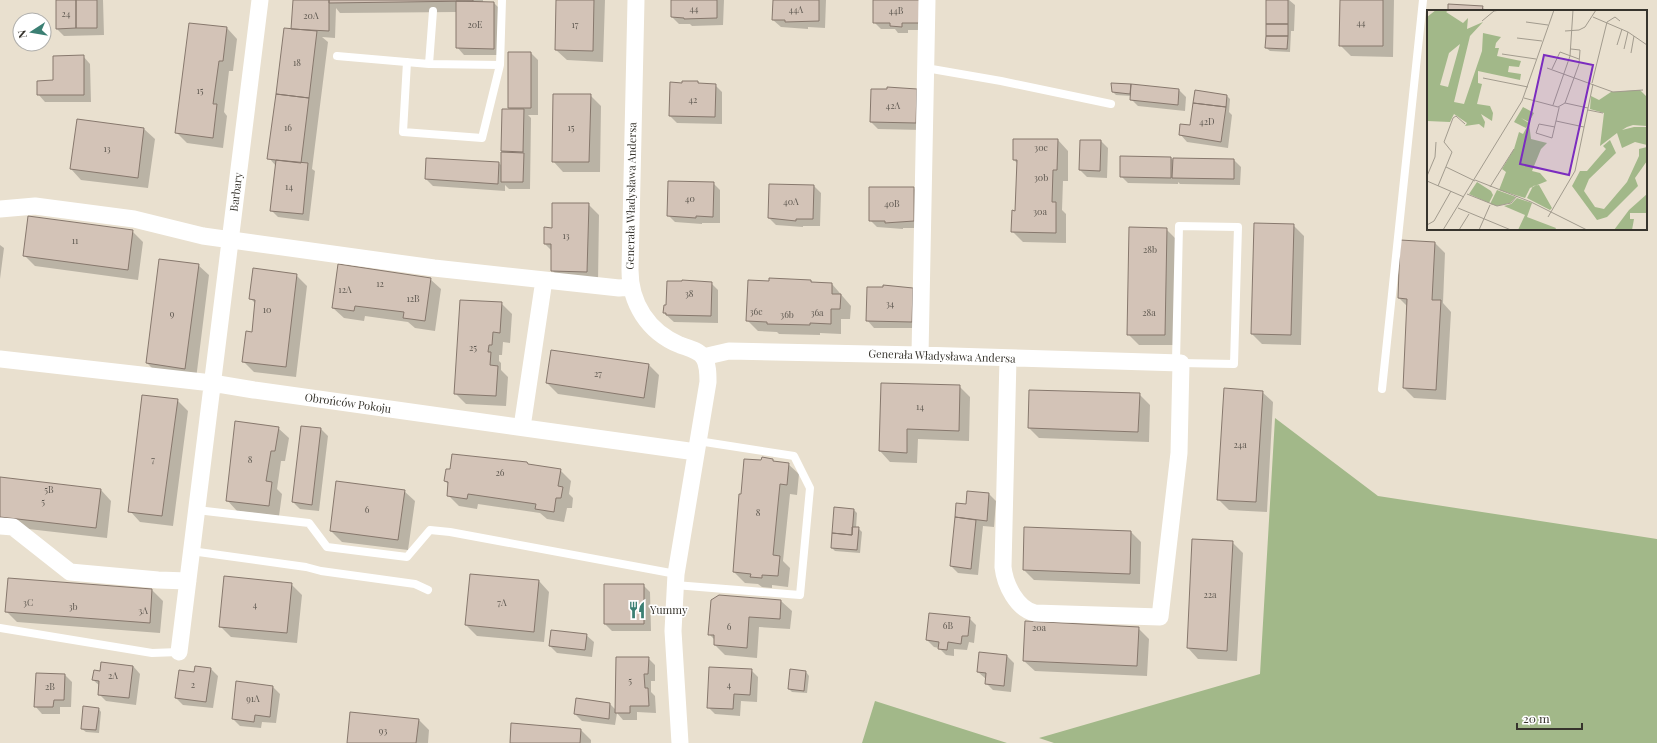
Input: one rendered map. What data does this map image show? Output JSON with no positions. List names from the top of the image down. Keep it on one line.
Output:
{"streets":{"street":["Barbary","Generała Władysława Andersa","Obrońców Pokoju"]},"crossings":[["Barbary","Obrońców Pokoju"]],"places":{"restaurant":["Yummy"]},"house_numbers":["44","44A","44B","24","20A","44","20E","17","18","15","42","42A","42D","16","15","30c","13","30b","14","40","40A","40B","30a","13","11","28b","12","12A","38","12B","34","10","36c","36a","28a","9","36b","25","27","14","24a","7","8","26","5B","5","6","8","22a","3C","7A","4","3b","3A","6B","6","20a","2A","5","2","4","2B","91A","93"],"scale_bar":"20 m","north":"left"}
